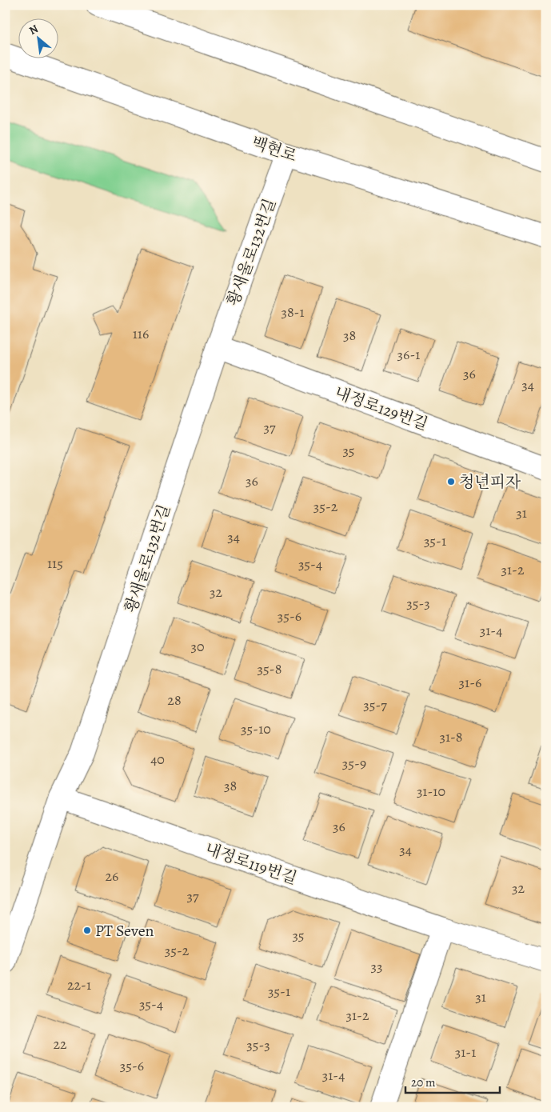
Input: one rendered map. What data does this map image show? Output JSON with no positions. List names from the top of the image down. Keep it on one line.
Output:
{"streets":{"street":["백현로","황새울로132번길","내정로129번길","내정로119번길"]},"crossings":[["백현로","황새울로132번길"],["황새울로132번길","내정로129번길"],["황새울로132번길","내정로119번길"]],"places":["청년피자","PT Seven"],"house_numbers":["38-1","116","38","36-1","36","34","37","35","36","35-2","31","34","35-1","115","35-4","31-2","32","35-3","35-6","31-4","30","35-8","31-6","28","35-7","35-10","31-8","40","35-9","38","31-10","36","34","26","32","37","35","35-2","33","22-1","35-1","31","35-4","31-2","22","35-3","31-1","35-6","31-4"],"scale_bar":"20 m","north":"top left"}
